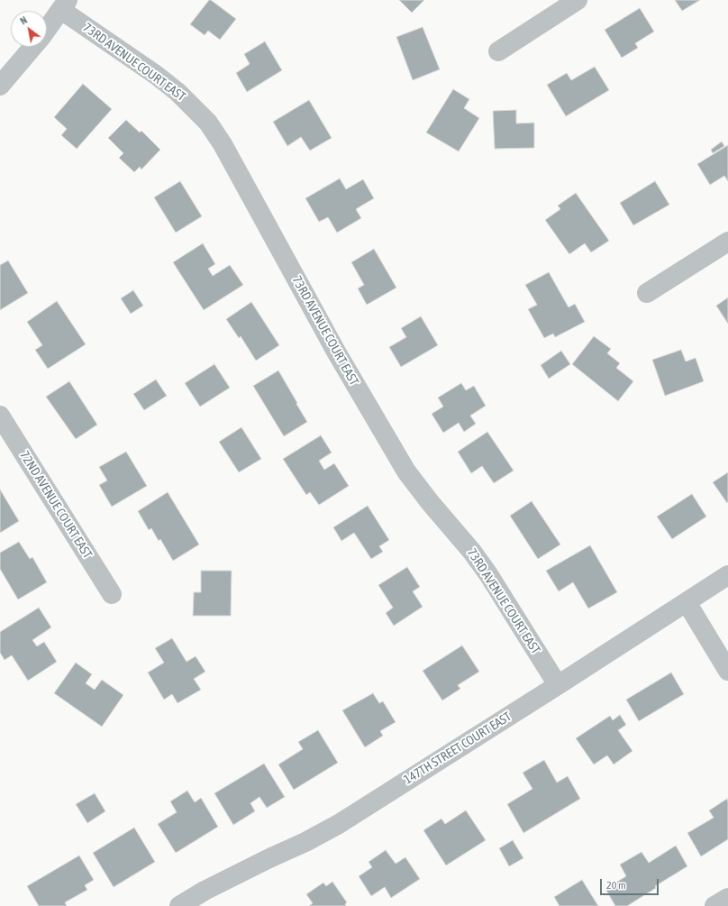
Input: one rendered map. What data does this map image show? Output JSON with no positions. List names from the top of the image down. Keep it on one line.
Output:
{"streets":{"street":["73RD AVENUE COURT EAST","72ND AVENUE COURT EAST","147TH STREET COURT EAST"]},"crossings":[["73RD AVENUE COURT EAST","147TH STREET COURT EAST"]],"scale_bar":"20 m","north":"top left"}
